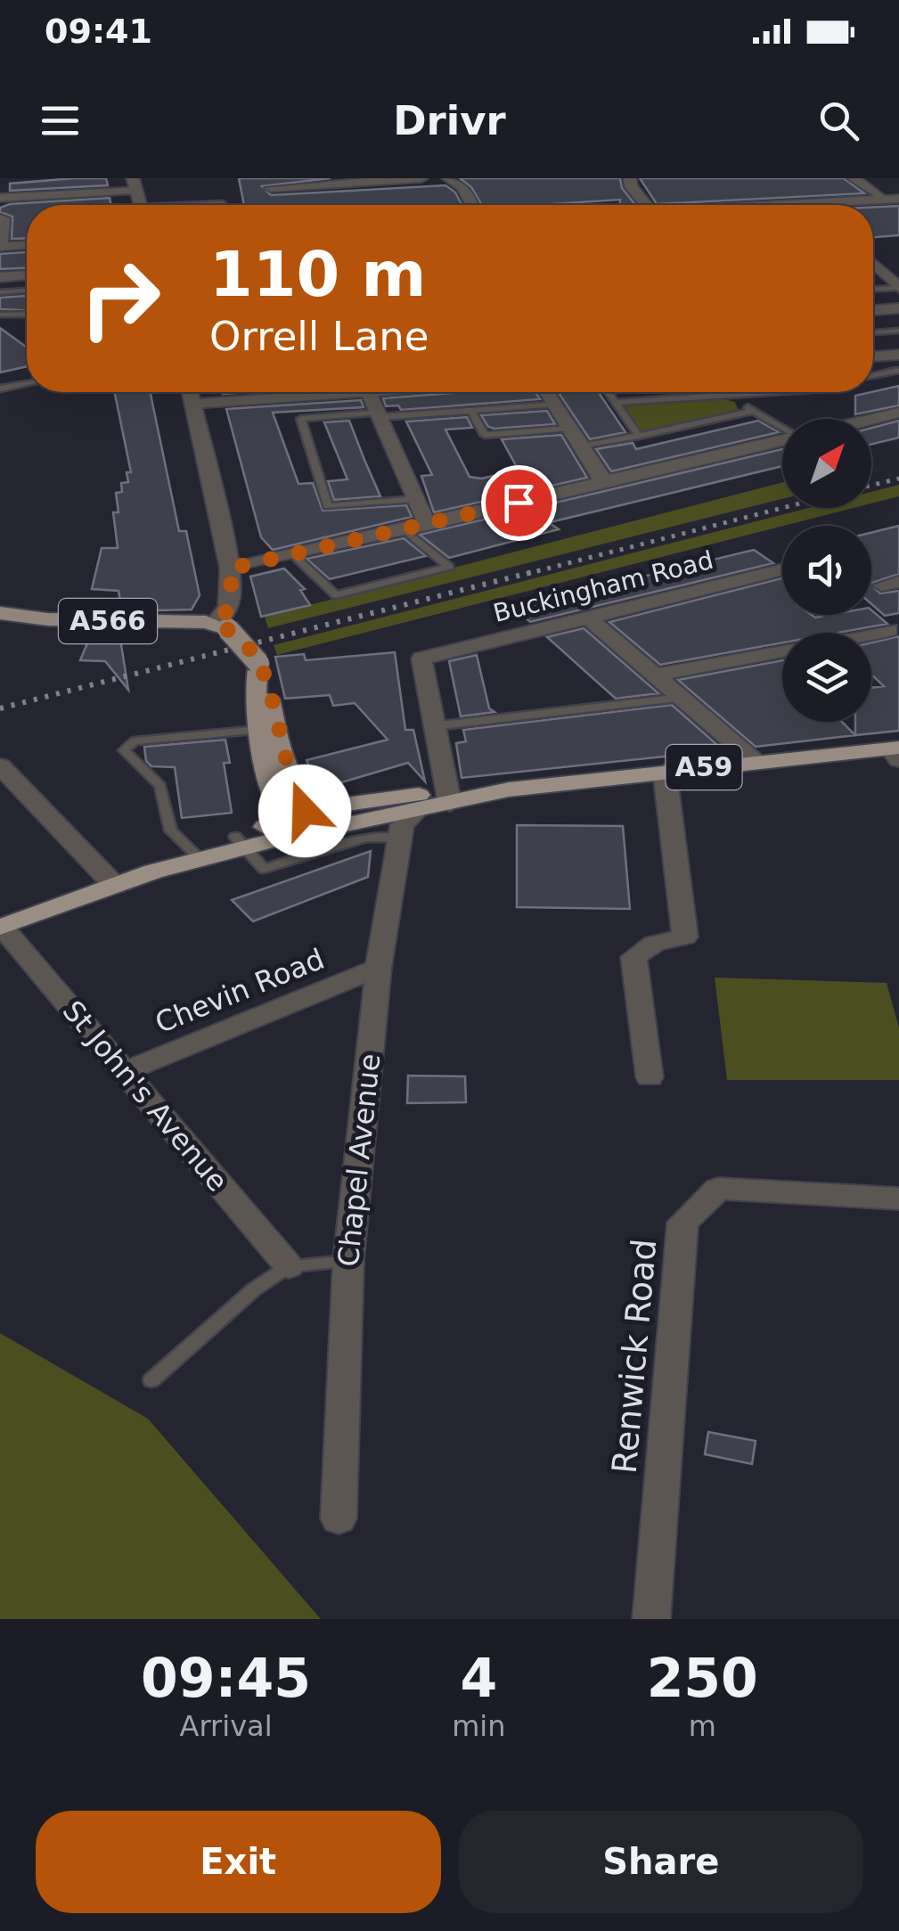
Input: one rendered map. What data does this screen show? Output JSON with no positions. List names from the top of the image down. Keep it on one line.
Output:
{"streets":{"highway":["A59"],"main road":["A566"],"street":["Buckingham Road","Chevin Road","St John's Avenue","Chapel Avenue","Renwick Road"]},"crossings":[["A59","St John's Avenue"],["A59","Chapel Avenue"],["Chevin Road","St John's Avenue"],["Chevin Road","Chapel Avenue"]],"north":"top right","page":{"status":"09:41","header":"Drivr","turn":["110 m","Orrell Lane"],"eta":["09:45","Arrival","4","min","250","m"],"buttons":["Exit","Share"]}}
